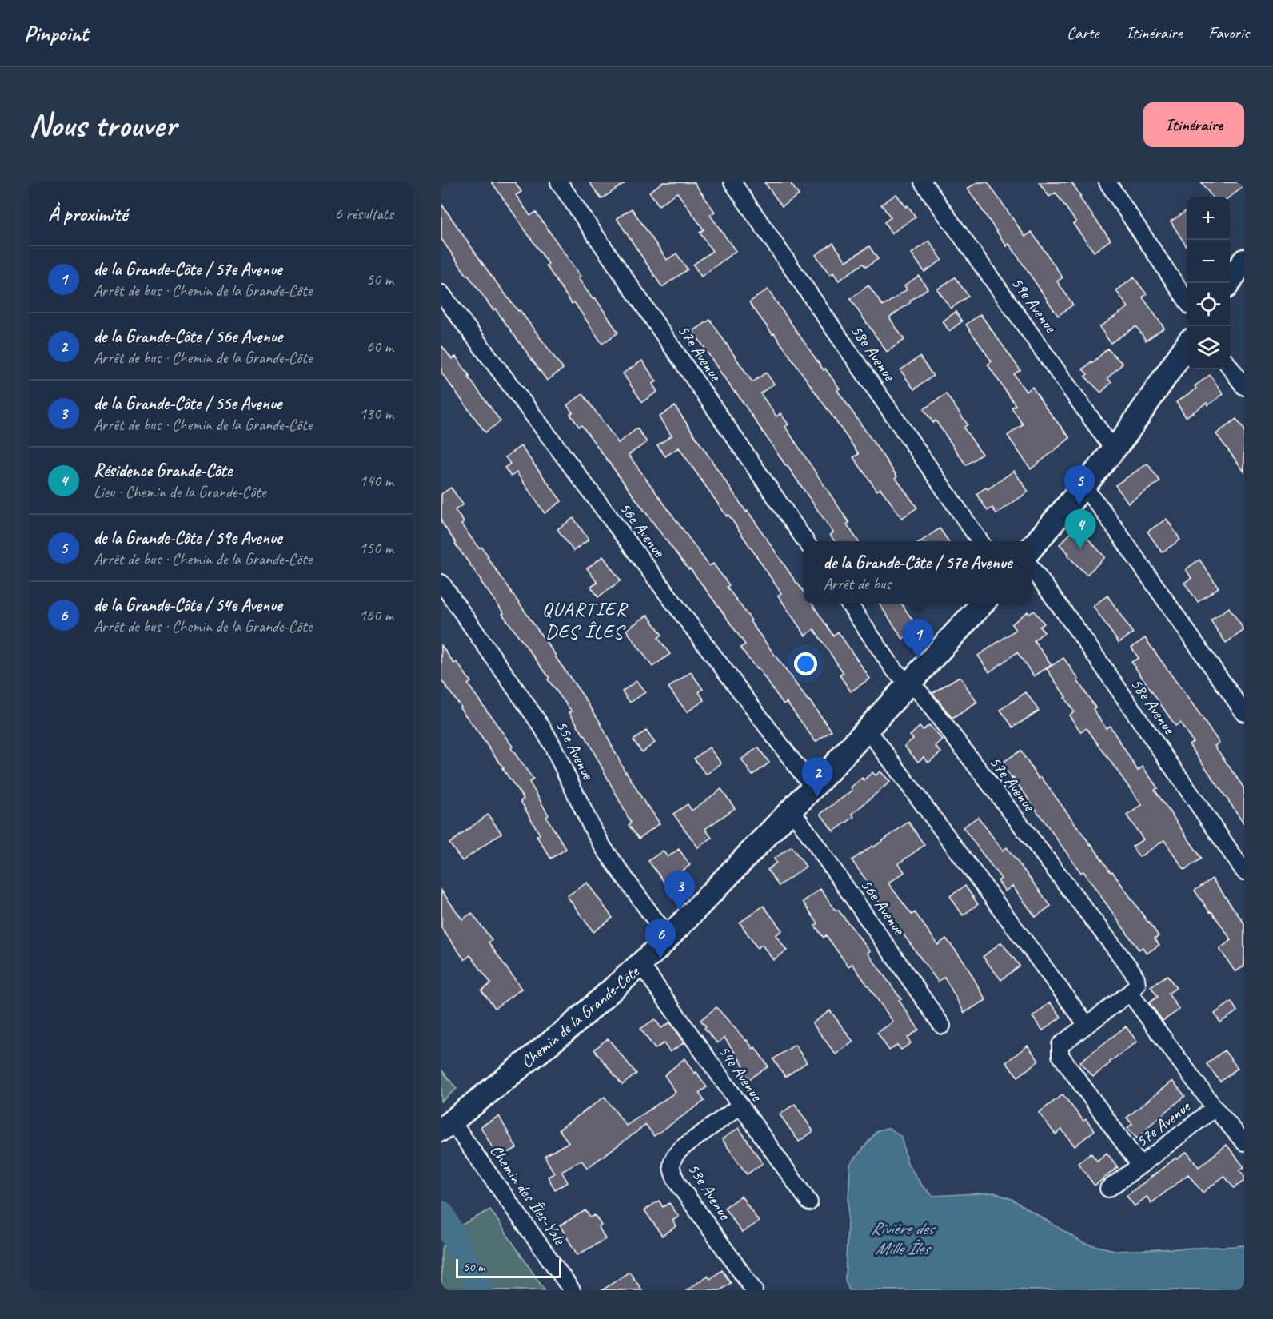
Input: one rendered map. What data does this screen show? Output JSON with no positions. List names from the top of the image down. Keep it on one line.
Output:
{"streets":{"main road":["Chemin de la Grande-Côte"],"street":["59e Avenue","57e Avenue","58e Avenue","56e Avenue","55e Avenue","54e Avenue","53e Avenue","Chemin des Îles-Yale"]},"crossings":[["57e Avenue","Chemin de la Grande-Côte"],["56e Avenue","Chemin de la Grande-Côte"],["55e Avenue","Chemin de la Grande-Côte"],["Chemin de la Grande-Côte","54e Avenue"],["Chemin de la Grande-Côte","Chemin des Îles-Yale"],["54e Avenue","53e Avenue"]],"districts":["QUARTIER DES ÎLES"],"water":["Rivière des Mille Îles"],"scale_bar":"50 m","page":{"header":"Pinpoint","nav":["Carte","Itinéraire","Favoris"],"buttons":"Itinéraire","title":"Nous trouver","heading":["À proximité","6 résultats"],"map_buttons":["+","−"],"list":[{"mark":"1","name":"de la Grande-Côte / 57e Avenue","note":"Arrêt de bus · Chemin de la Grande-Côte","value":"50 m"},{"mark":"2","name":"de la Grande-Côte / 56e Avenue","note":"Arrêt de bus · Chemin de la Grande-Côte","value":"60 m"},{"mark":"3","name":"de la Grande-Côte / 55e Avenue","note":"Arrêt de bus · Chemin de la Grande-Côte","value":"130 m"},{"mark":"4","name":"Résidence Grande-Côte","note":"Lieu · Chemin de la Grande-Côte","value":"140 m"},{"mark":"5","name":"de la Grande-Côte / 59e Avenue","note":"Arrêt de bus · Chemin de la Grande-Côte","value":"150 m"},{"mark":"6","name":"de la Grande-Côte / 54e Avenue","note":"Arrêt de bus · Chemin de la Grande-Côte","value":"160 m"}],"pins":["5","4","1","2","3","6"],"popup":["de la Grande-Côte / 57e Avenue","Arrêt de bus"],"scale":"50 m"}}
